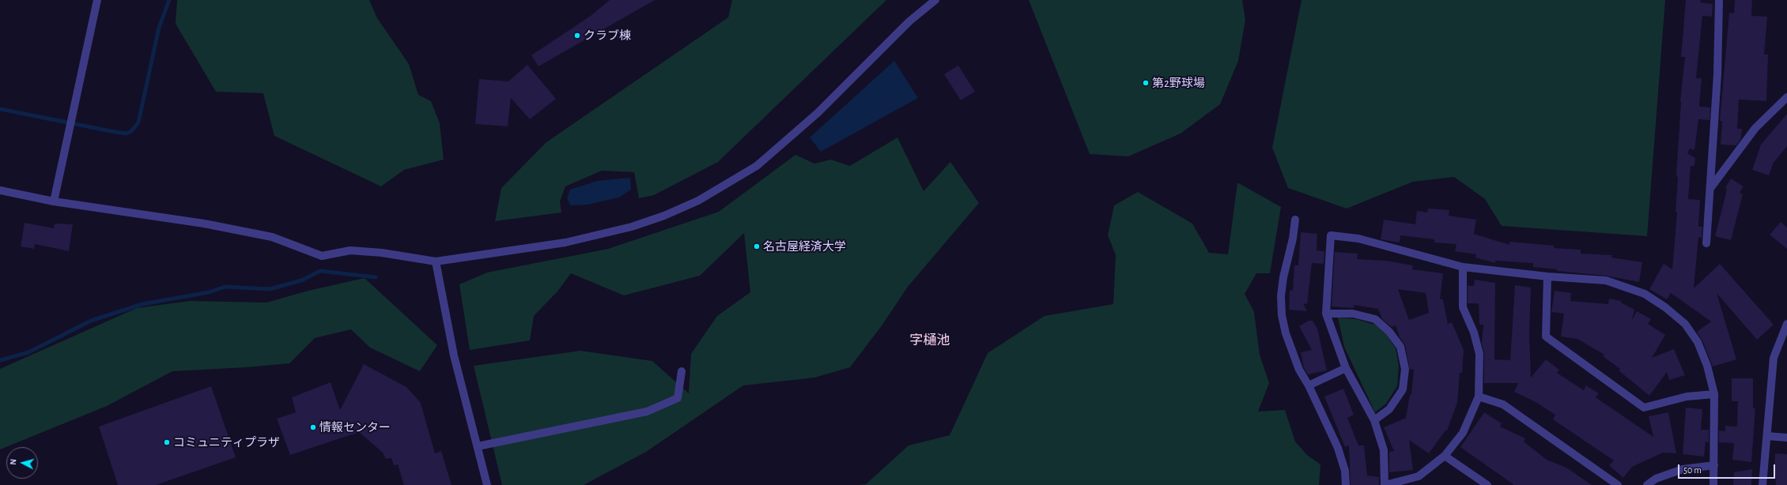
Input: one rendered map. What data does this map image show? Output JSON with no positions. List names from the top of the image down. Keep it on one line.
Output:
{"districts":["字樋池"],"places":["クラブ棟","第2野球場","名古屋経済大学","情報センター","コミュニティプラザ"],"scale_bar":"50 m","north":"left"}
